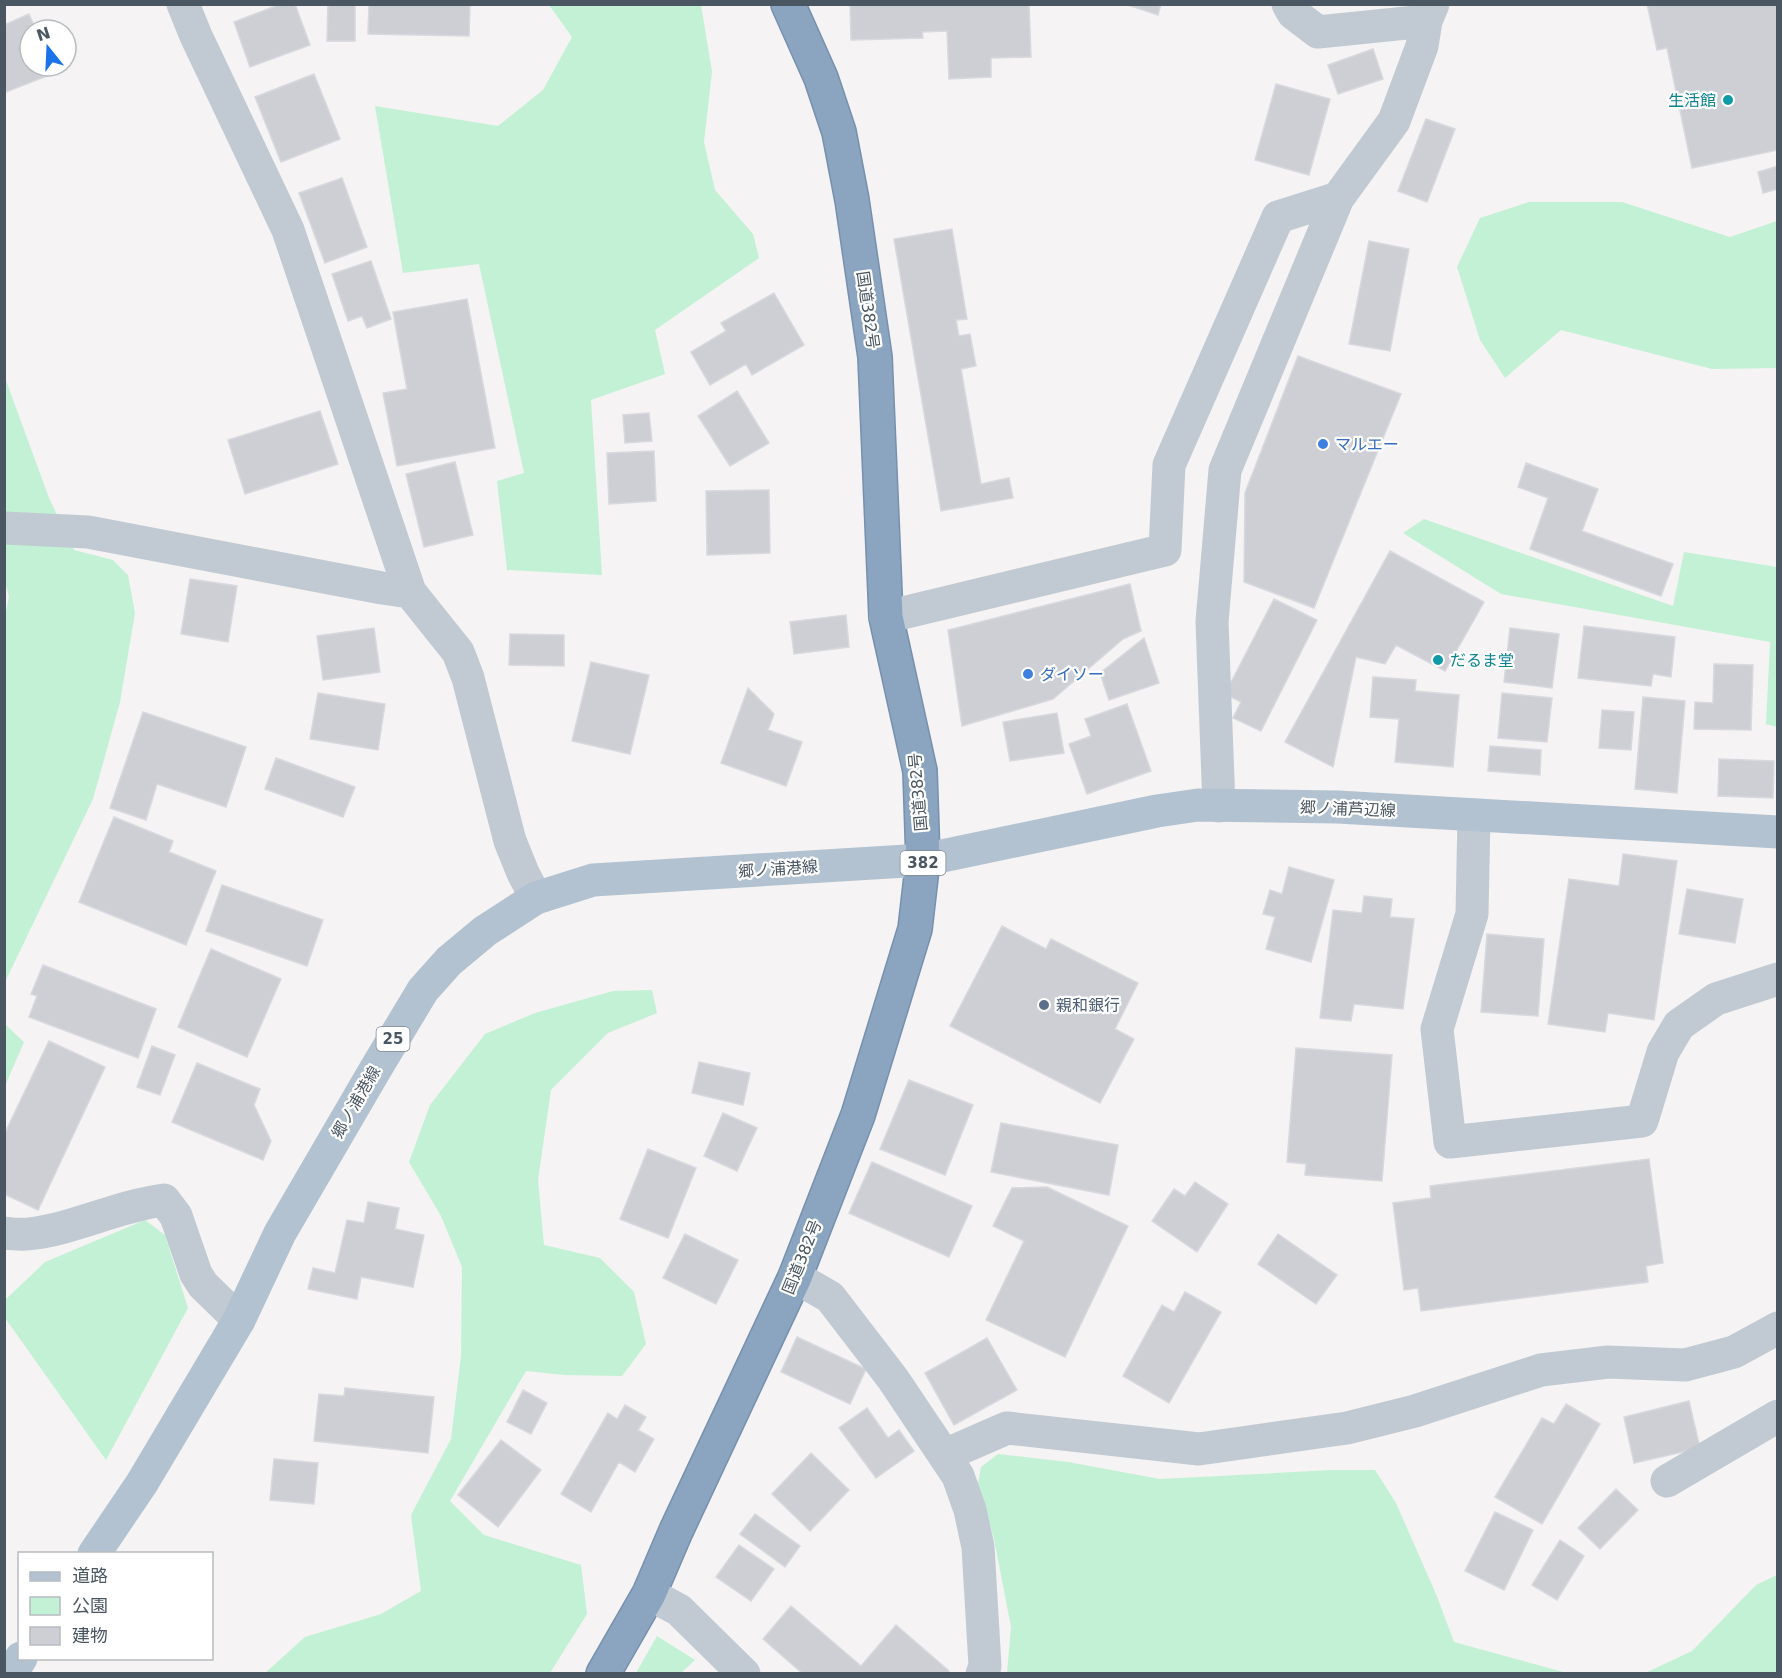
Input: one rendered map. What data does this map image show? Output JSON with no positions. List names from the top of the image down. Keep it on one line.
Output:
{"streets":{"highway":["国道382号","382"],"main road":["郷ノ浦芦辺線","郷ノ浦港線","25"]},"crossings":[["国道382号","郷ノ浦芦辺線"],["国道382号","郷ノ浦港線"],["郷ノ浦芦辺線","郷ノ浦港線"]],"places":["生活館","マルエー","だるま堂","ダイソー","親和銀行"],"legend":["道路","公園","建物"],"north":"top"}
